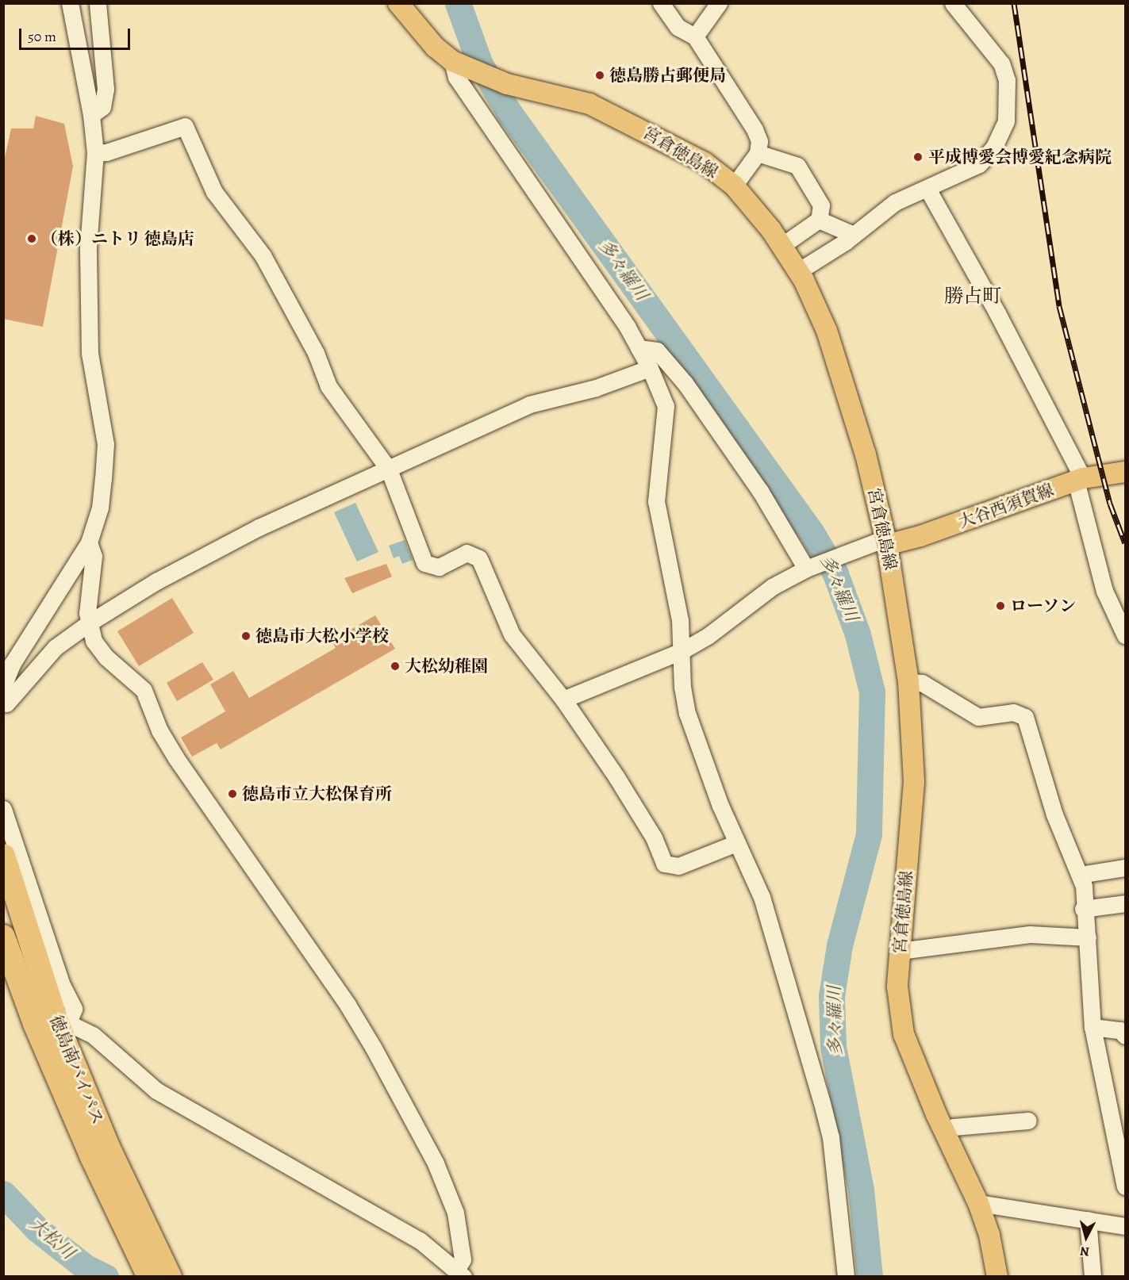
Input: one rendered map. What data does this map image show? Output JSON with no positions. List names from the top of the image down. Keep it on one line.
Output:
{"streets":{"highway":["徳島南バイパス"],"main road":["宮倉徳島線","大谷西須賀線"]},"crossings":[["宮倉徳島線","大谷西須賀線"]],"districts":["勝占町"],"water":["多々羅川","大松川"],"places":["徳島勝占郵便局","平成博愛会博愛紀念病院","（株）ニトリ 徳島店","ローソン","徳島市大松小学校","大松幼稚園","徳島市立大松保育所"],"scale_bar":"50 m","north":"bottom"}
